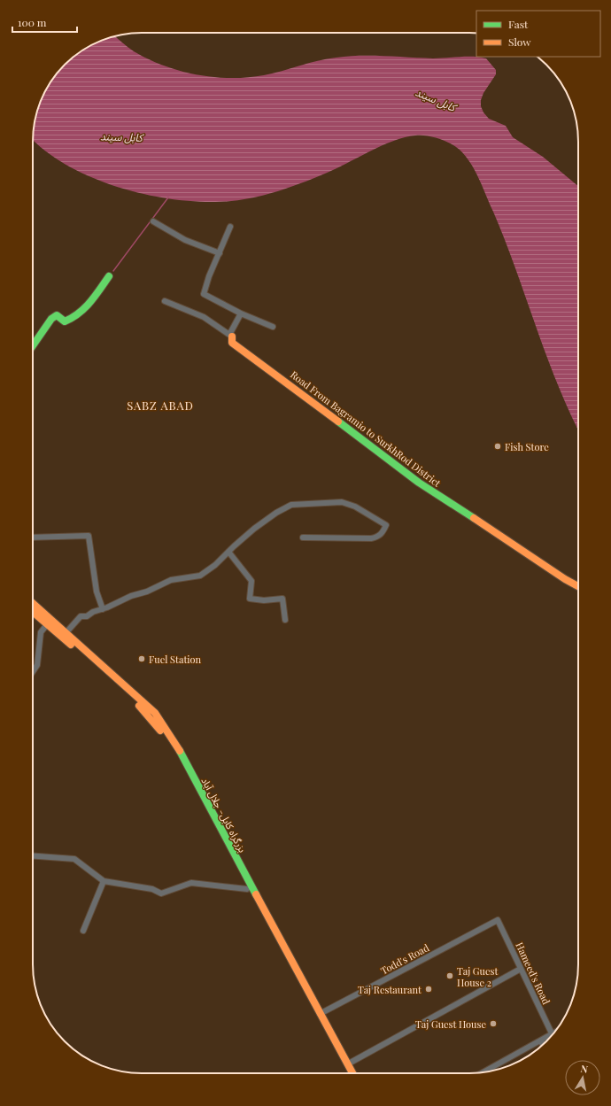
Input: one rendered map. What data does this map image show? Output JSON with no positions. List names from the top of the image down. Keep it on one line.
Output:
{"streets":{"main road":["Road From Bagramio to SurkhRod District","بزرگراه کابل- جلال آباد"],"street":["Todd's Road","Hameed's Road"]},"crossings":[["بزرگراه کابل- جلال آباد","Todd's Road"],["Todd's Road","Hameed's Road"]],"districts":["SABZ ABAD"],"water":["کابل سيند"],"places":["Fish Store","Fuel Station","Taj Guest House 2","Taj Restaurant","Taj Guest House"],"legend":["Fast","Slow"],"scale_bar":"100 m","north":"top"}
